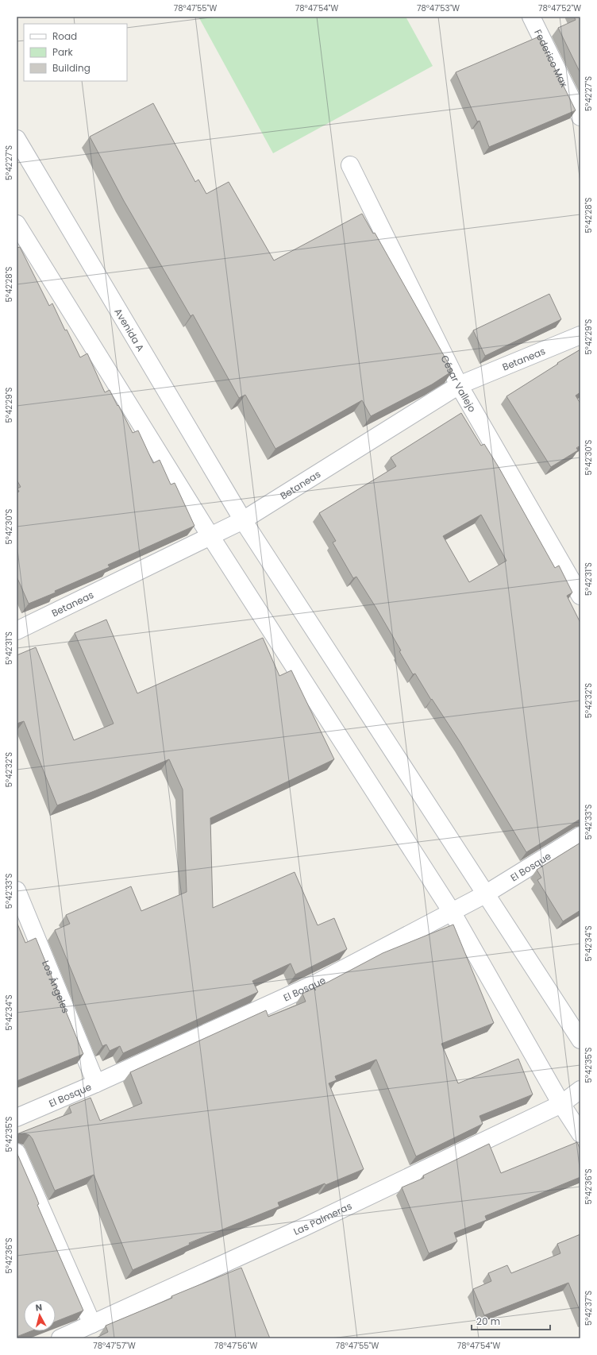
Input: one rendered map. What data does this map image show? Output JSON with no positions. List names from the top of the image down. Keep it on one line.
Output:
{"streets":{"street":["Federico Max","Avenida A","Betaneas","César Vallejo","El Bosque","Los Ángeles","Las Palmeras"]},"crossings":[["Avenida A","Betaneas"],["Avenida A","El Bosque"],["Betaneas","César Vallejo"],["El Bosque","Los Ángeles"]],"legend":["Road","Park","Building"],"scale_bar":"20 m","north":"top","coordinates":["78°47'55\"W","78°47'54\"W","78°47'53\"W","78°47'52\"W","5°42'27\"S","5°42'28\"S","5°42'29\"S","5°42'30\"S","5°42'31\"S","5°42'32\"S","5°42'33\"S","5°42'34\"S","5°42'35\"S","5°42'36\"S","5°42'37\"S","78°47'57\"W","78°47'56\"W"]}
